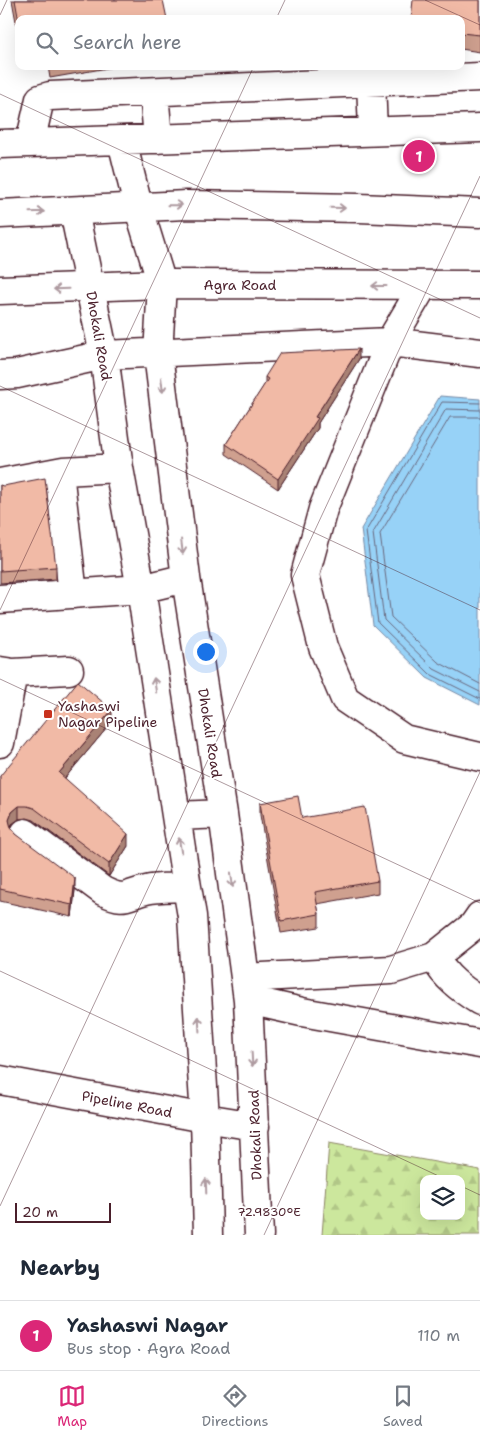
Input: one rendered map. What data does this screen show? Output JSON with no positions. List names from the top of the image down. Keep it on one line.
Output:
{"streets":{"main road":["Agra Road","Dhokali Road","Pipeline Road"]},"crossings":[["Agra Road","Dhokali Road"],["Dhokali Road","Pipeline Road"]],"places":{"transit":["Yashaswi Nagar Pipeline"]},"scale_bar":"20 m","page":{"search":"Search here","pins":"1","scale":"20 m","heading":"Nearby","list":[{"mark":"1","name":"Yashaswi Nagar","note":"Bus stop · Agra Road","value":"110 m"}],"nav":["Map","Directions","Saved"]},"coordinates":["72.9830°E"]}
